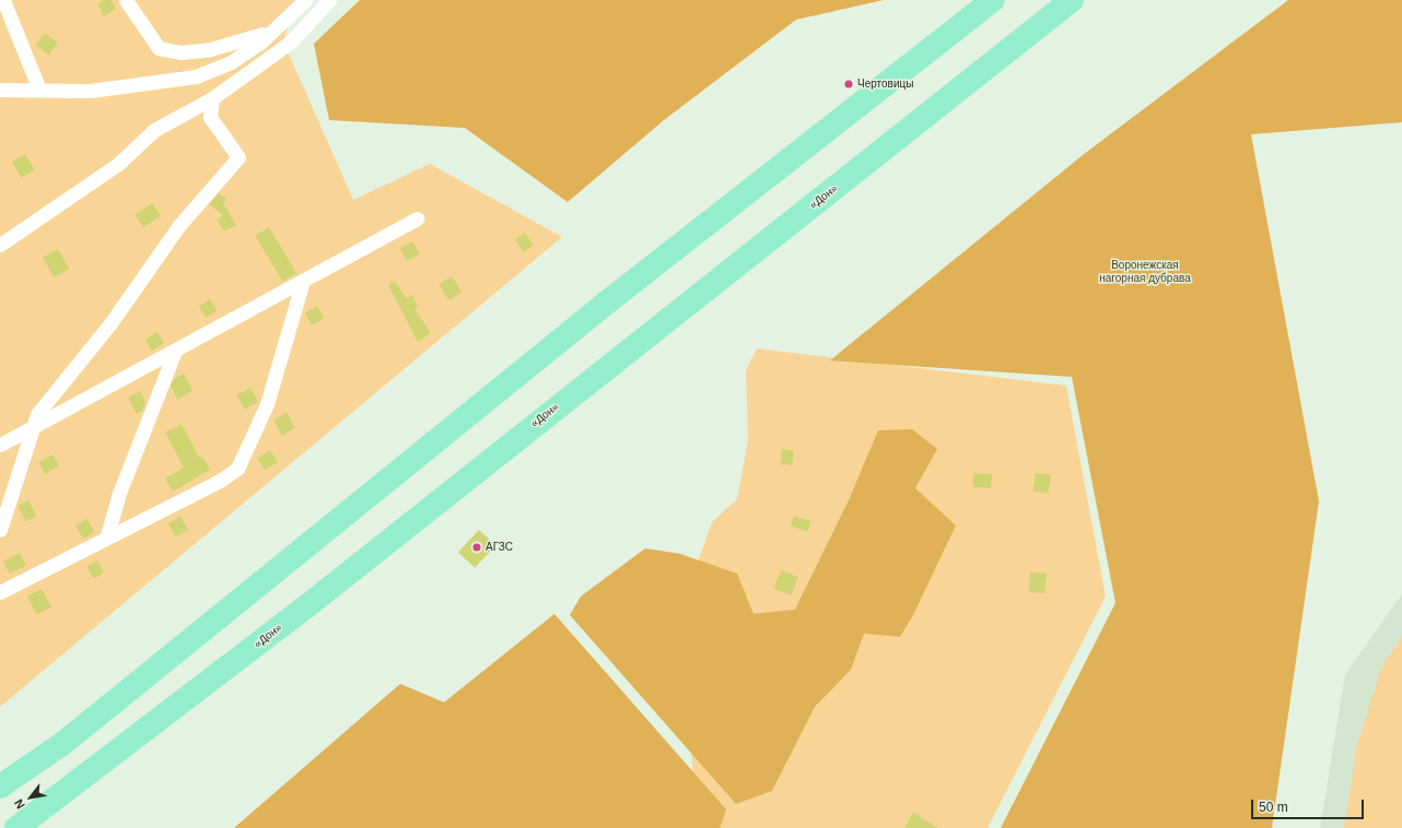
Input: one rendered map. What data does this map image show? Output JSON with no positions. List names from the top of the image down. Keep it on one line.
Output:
{"streets":{"highway":["«Дон»"]},"parks":["Воронежская нагорная дубрава"],"places":["Чертовицы","АГЗС"],"scale_bar":"50 m","north":"bottom left"}
